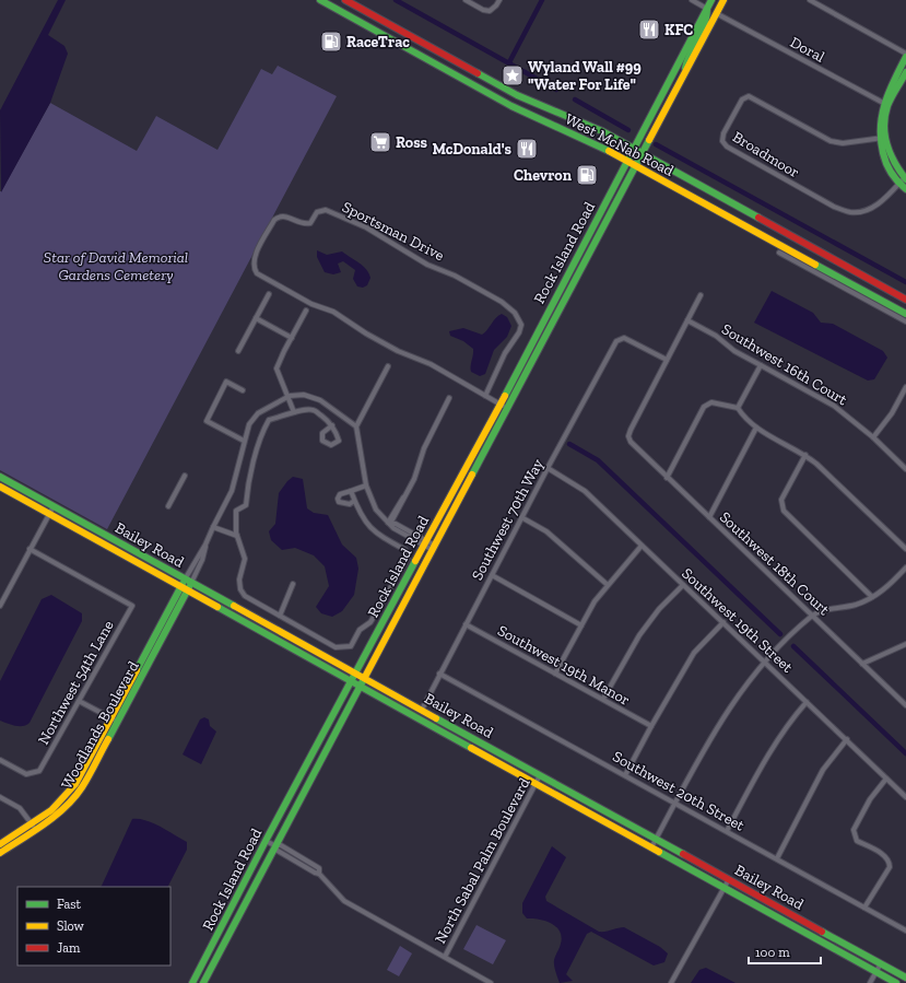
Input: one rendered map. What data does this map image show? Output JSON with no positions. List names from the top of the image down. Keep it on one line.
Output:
{"streets":{"main road":["West McNab Road","Rock Island Road","Bailey Road","Woodlands Boulevard"],"street":["Doral","Broadmoor","Sportsman Drive","Southwest 16th Court","Southwest 70th Way","Southwest 18th Court","Southwest 19th Street","Southwest 19th Manor","Northwest 54th Lane","Southwest 20th Street","North Sabal Palm Boulevard"]},"crossings":[["West McNab Road","Rock Island Road"],["Sportsman Drive","Rock Island Road"],["Rock Island Road","Bailey Road"],["Southwest 70th Way","Bailey Road"],["Southwest 70th Way","Southwest 18th Court"],["Southwest 70th Way","Southwest 19th Street"],["Southwest 70th Way","Southwest 19th Manor"],["Southwest 70th Way","Southwest 20th Street"],["Bailey Road","Woodlands Boulevard"],["Bailey Road","North Sabal Palm Boulevard"]],"parks":["Star of David Memorial Gardens Cemetery"],"places":{"restaurant":["KFC","McDonald's"],"fuel station":["RaceTrac","Chevron"],"place":["Wyland Wall #99 \"Water For Life\""],"supermarket":["Ross"]},"legend":["Fast","Slow","Jam"],"scale_bar":"100 m"}
